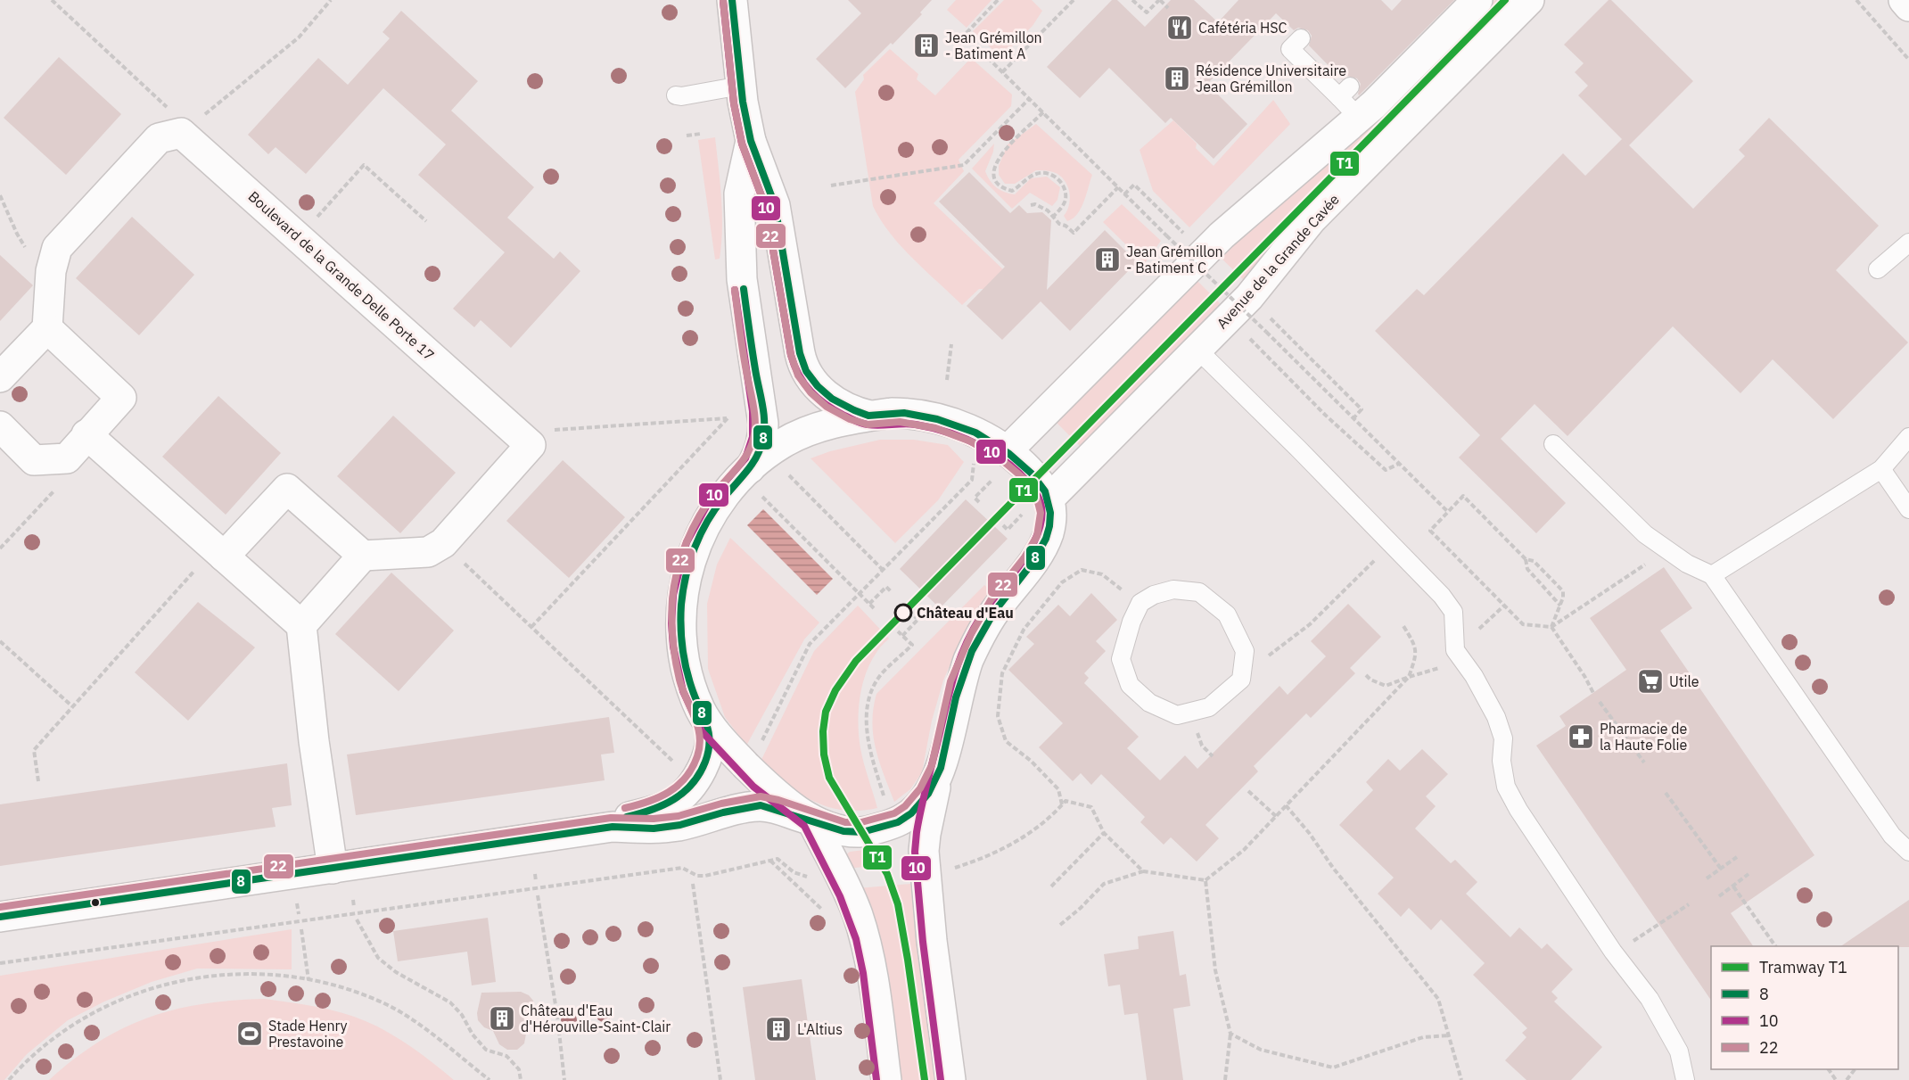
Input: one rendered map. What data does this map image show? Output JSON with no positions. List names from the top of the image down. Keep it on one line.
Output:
{"streets":{"street":["Avenue de la Grande Cavée","Boulevard de la Grande Delle Porte 17"]},"places":{"restaurant":["Cafétéria HSC"],"building":["Jean Grémillon - Batiment A","Résidence Universitaire Jean Grémillon","Jean Grémillon - Batiment C","Château d'Eau d'Hérouville-Saint-Clair","L'Altius"],"other":["Château d'Eau"],"supermarket":["Utile"],"pharmacy":["Pharmacie de la Haute Folie"],"sports":["Stade Henry Prestavoine"]},"lines":["tram line T1","transit line 8","transit line 10","transit line 22"],"legend":["Tramway T1","8","10","22"]}
